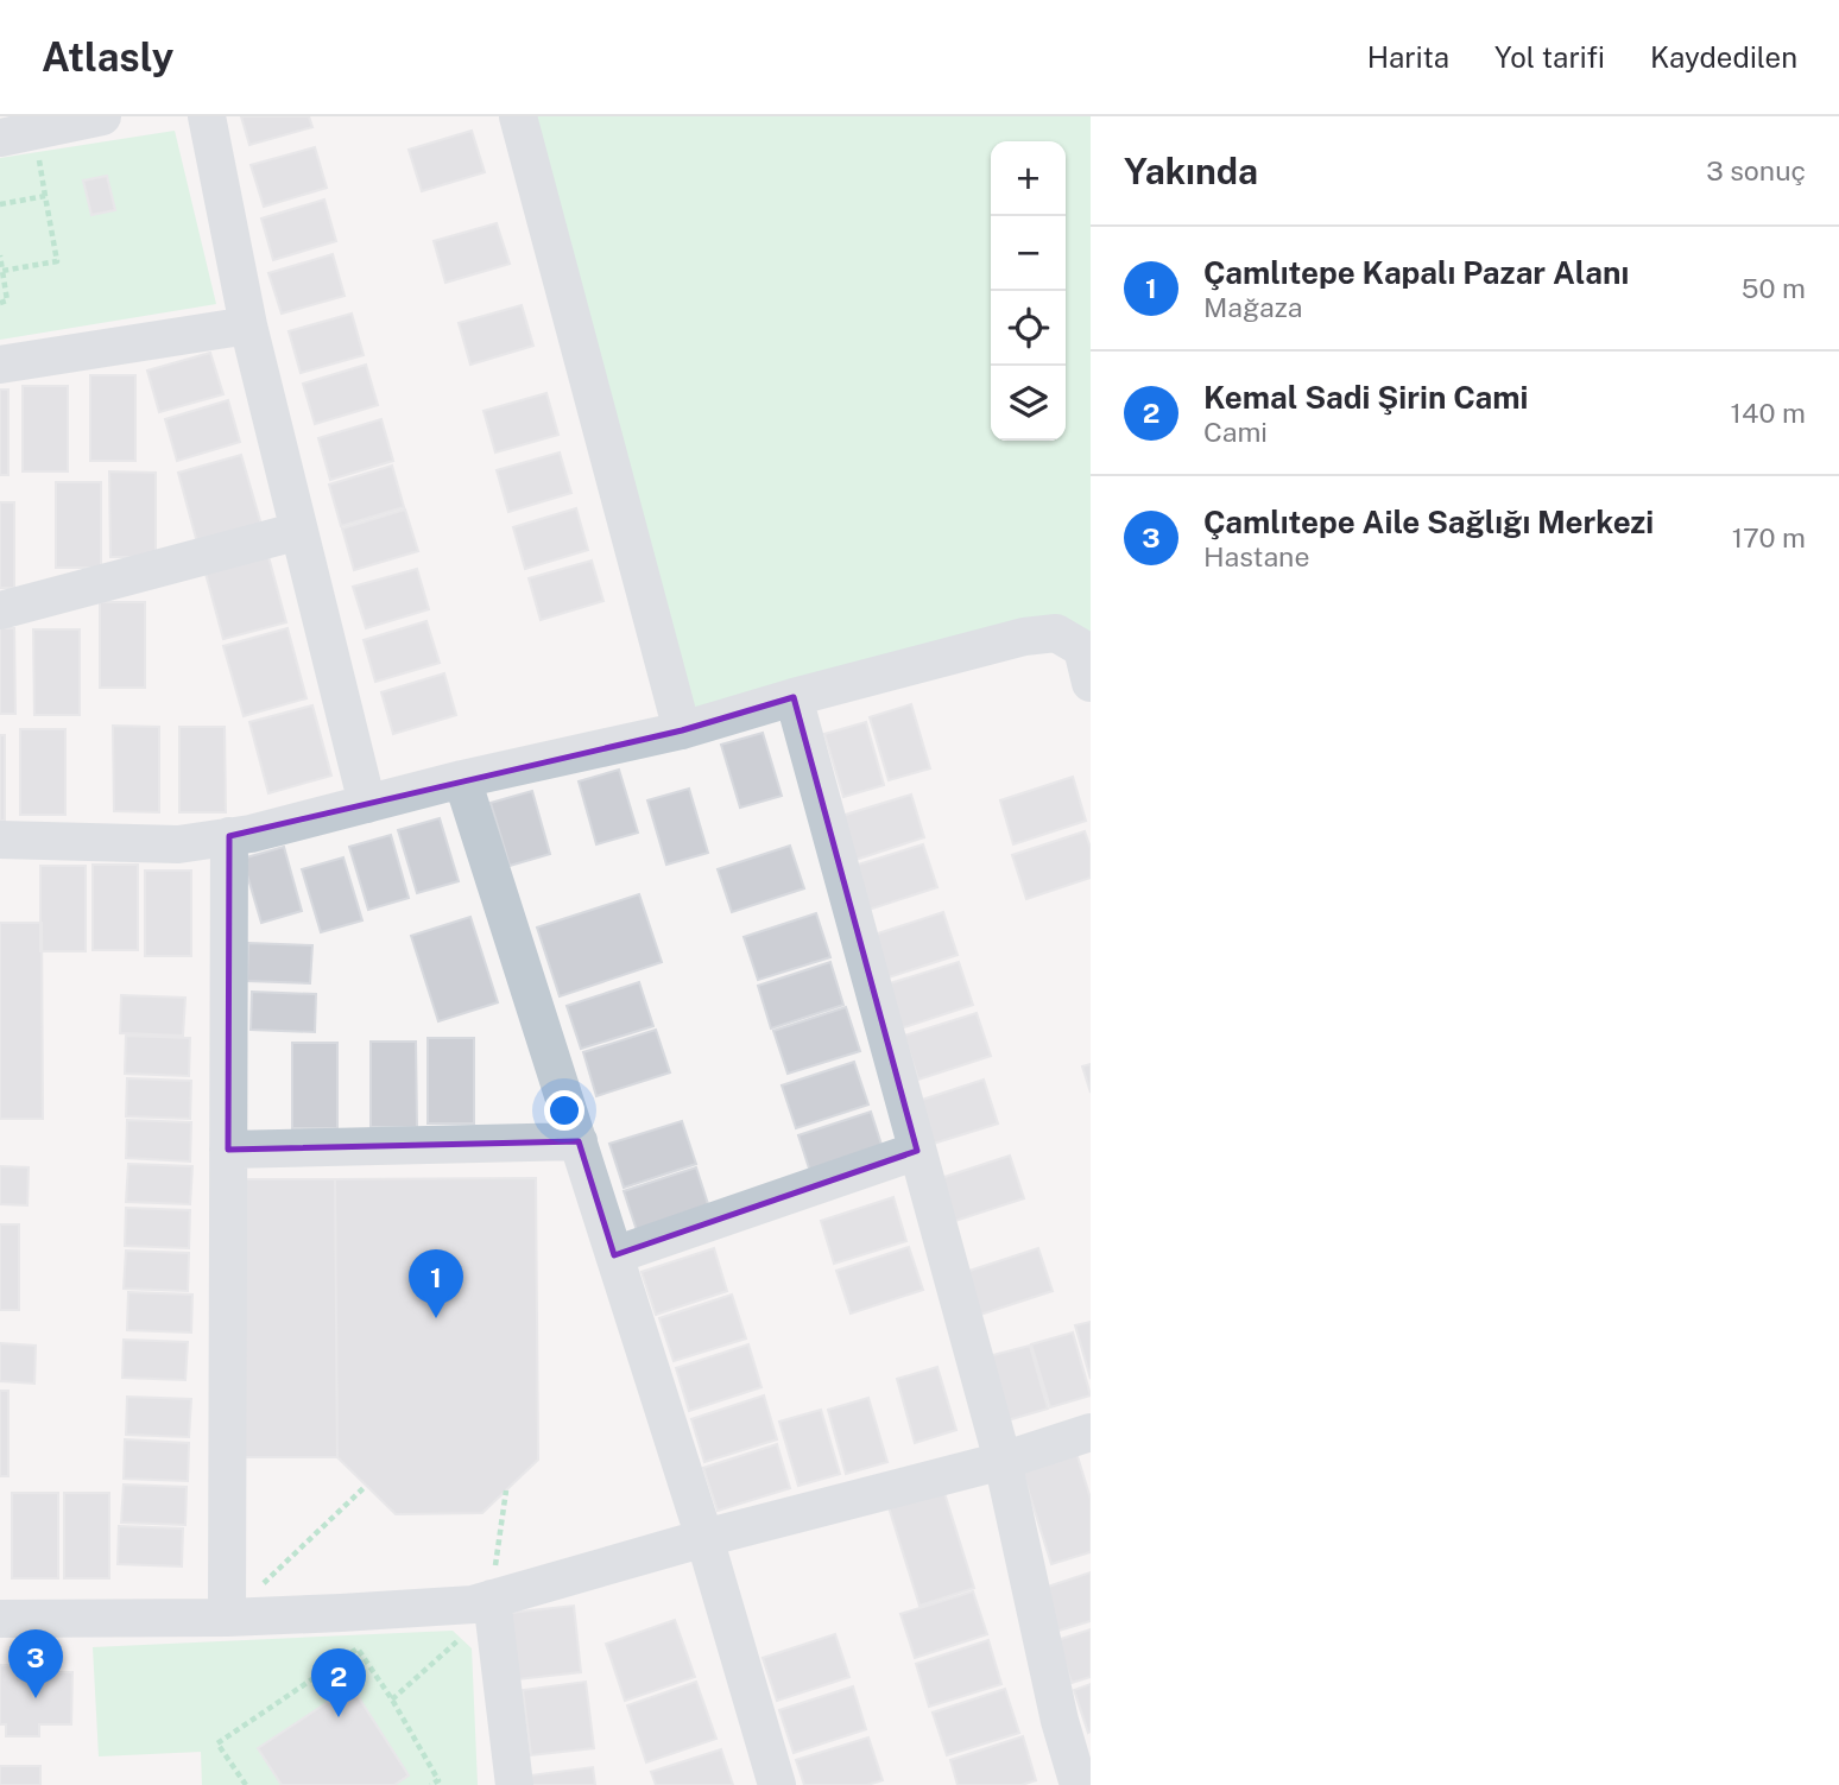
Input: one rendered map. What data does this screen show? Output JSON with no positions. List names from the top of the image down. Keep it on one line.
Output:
{"page":{"header":"Atlasly","nav":["Harita","Yol tarifi","Kaydedilen"],"heading":["Yakında","3 sonuç"],"map_buttons":["+","−"],"list":[{"mark":"1","name":"Çamlıtepe Kapalı Pazar Alanı","note":"Mağaza","value":"50 m"},{"mark":"2","name":"Kemal Sadi Şirin Cami","note":"Cami","value":"140 m"},{"mark":"3","name":"Çamlıtepe Aile Sağlığı Merkezi","note":"Hastane","value":"170 m"}],"pins":["1","3","2"]}}
